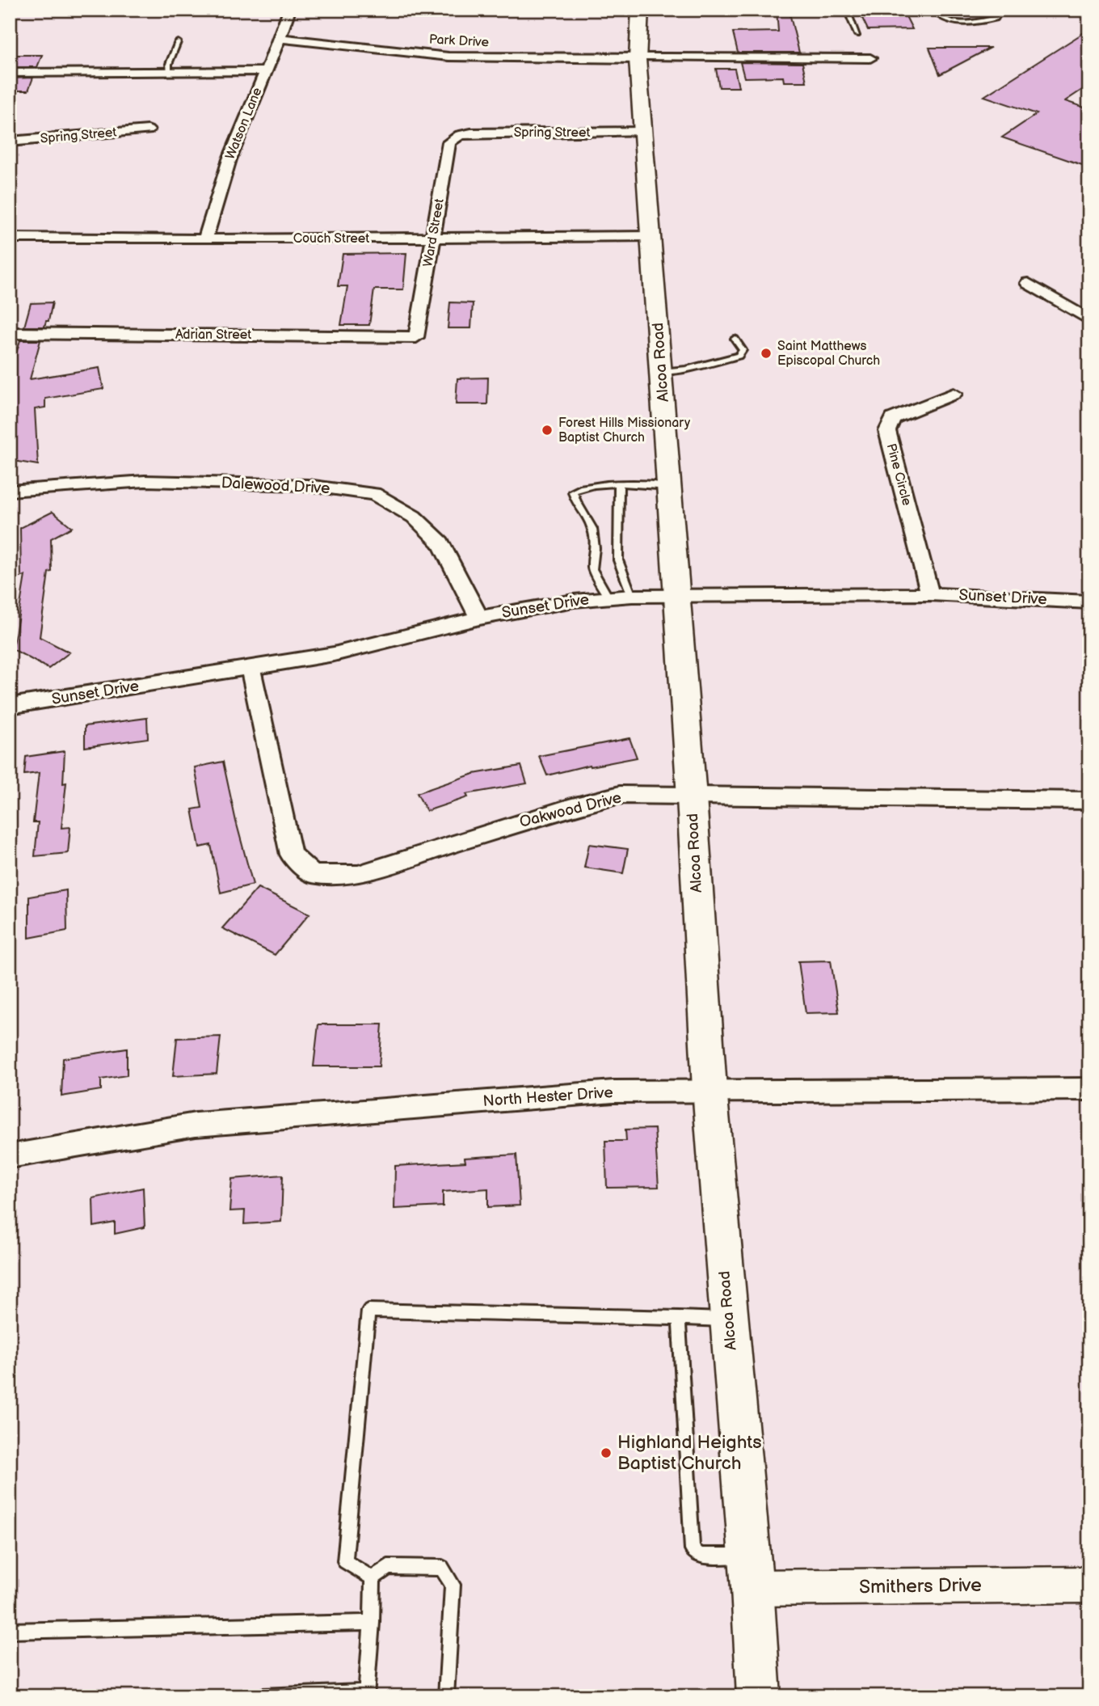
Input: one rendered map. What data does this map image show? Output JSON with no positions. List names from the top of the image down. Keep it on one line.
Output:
{"streets":{"main road":["Alcoa Road"],"street":["Park Drive","Watson Lane","Spring Street","Ward Street","Couch Street","Adrian Street","Pine Circle","Dalewood Drive","Sunset Drive","Oakwood Drive","North Hester Drive","Smithers Drive"]},"crossings":[["Park Drive","Watson Lane"],["Park Drive","Alcoa Road"],["Watson Lane","Couch Street"],["Spring Street","Ward Street"],["Spring Street","Alcoa Road"],["Ward Street","Couch Street"],["Ward Street","Adrian Street"],["Couch Street","Alcoa Road"],["Alcoa Road","Sunset Drive"],["Alcoa Road","Oakwood Drive"],["Alcoa Road","North Hester Drive"],["Alcoa Road","Smithers Drive"],["Pine Circle","Sunset Drive"],["Dalewood Drive","Sunset Drive"],["Sunset Drive","Oakwood Drive"]],"places":["Saint Matthews Episcopal Church","Forest Hills Missionary Baptist Church","Highland Heights Baptist Church"]}
